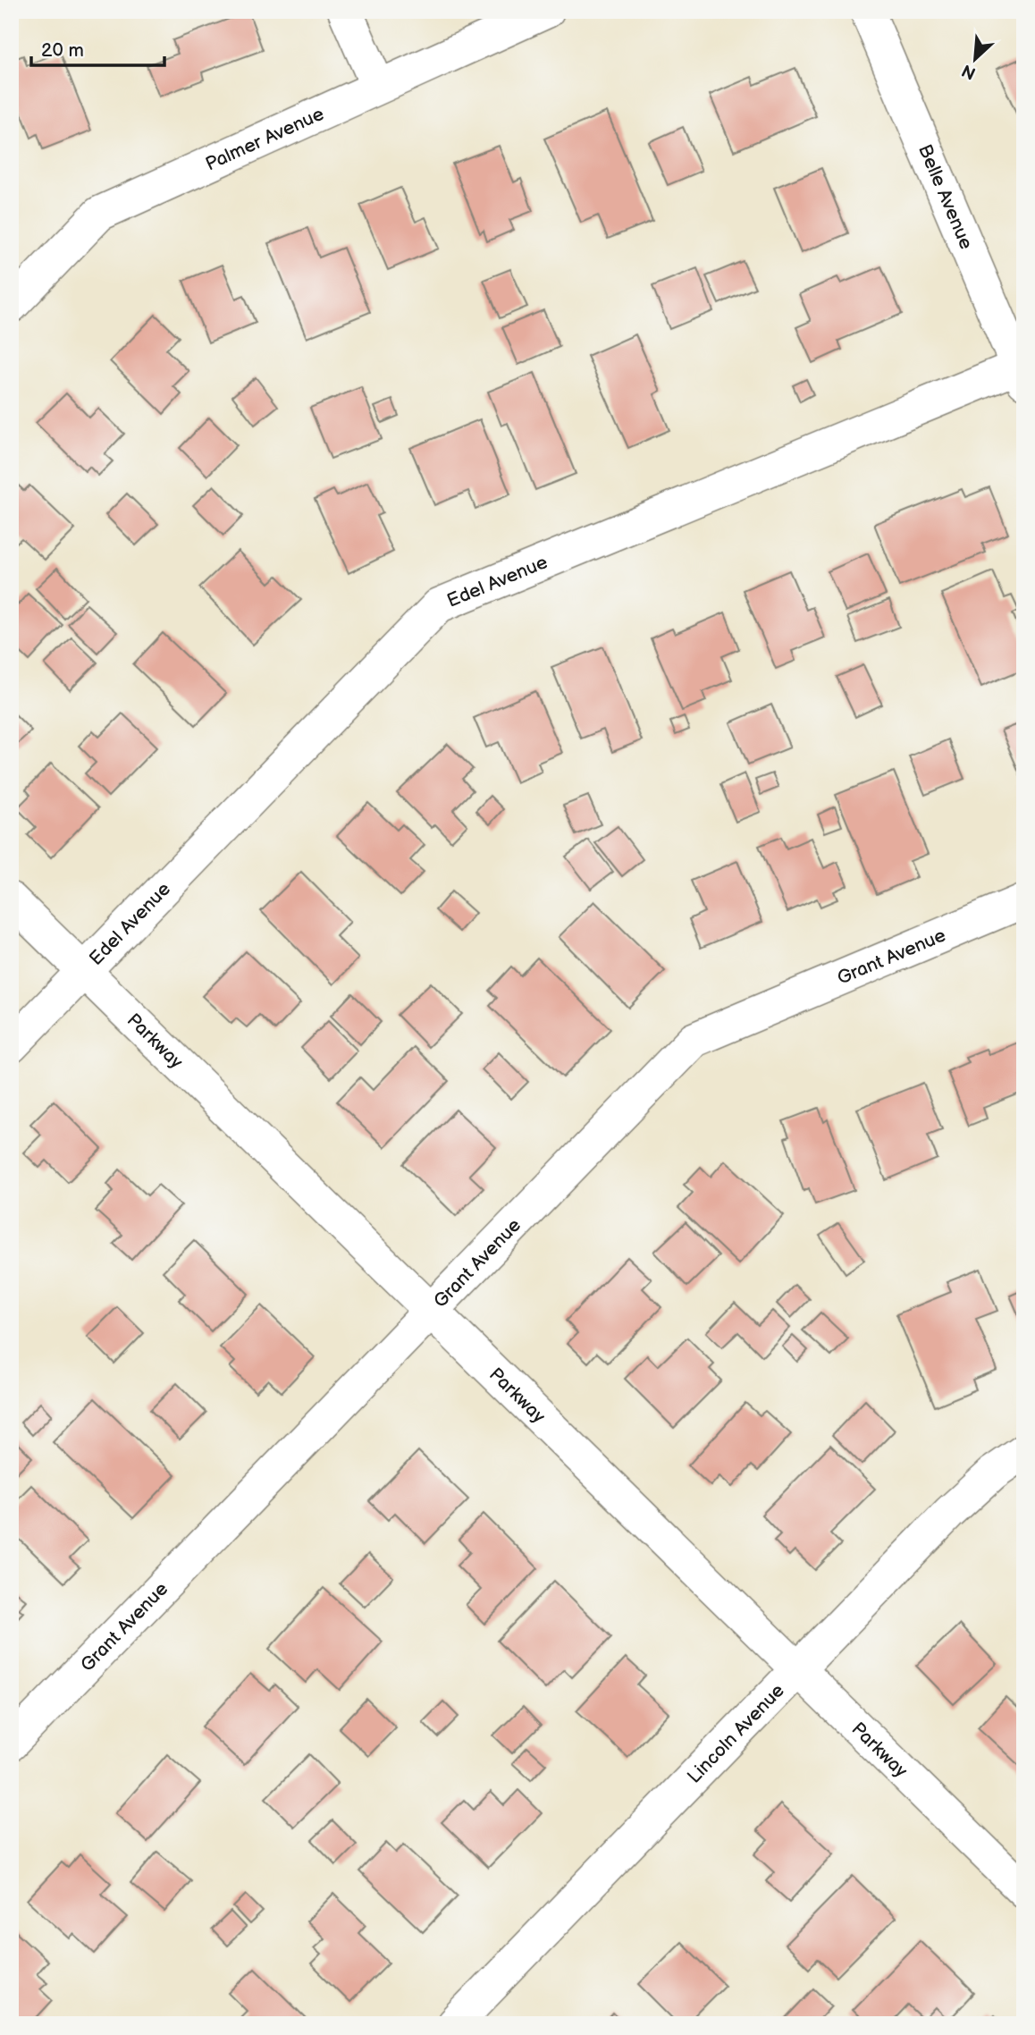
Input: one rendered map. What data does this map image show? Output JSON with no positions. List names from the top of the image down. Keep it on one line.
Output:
{"streets":{"street":["Palmer Avenue","Belle Avenue","Edel Avenue","Grant Avenue","Parkway","Lincoln Avenue"]},"crossings":[["Belle Avenue","Edel Avenue"],["Edel Avenue","Parkway"],["Grant Avenue","Parkway"],["Parkway","Lincoln Avenue"]],"scale_bar":"20 m","north":"bottom left"}
